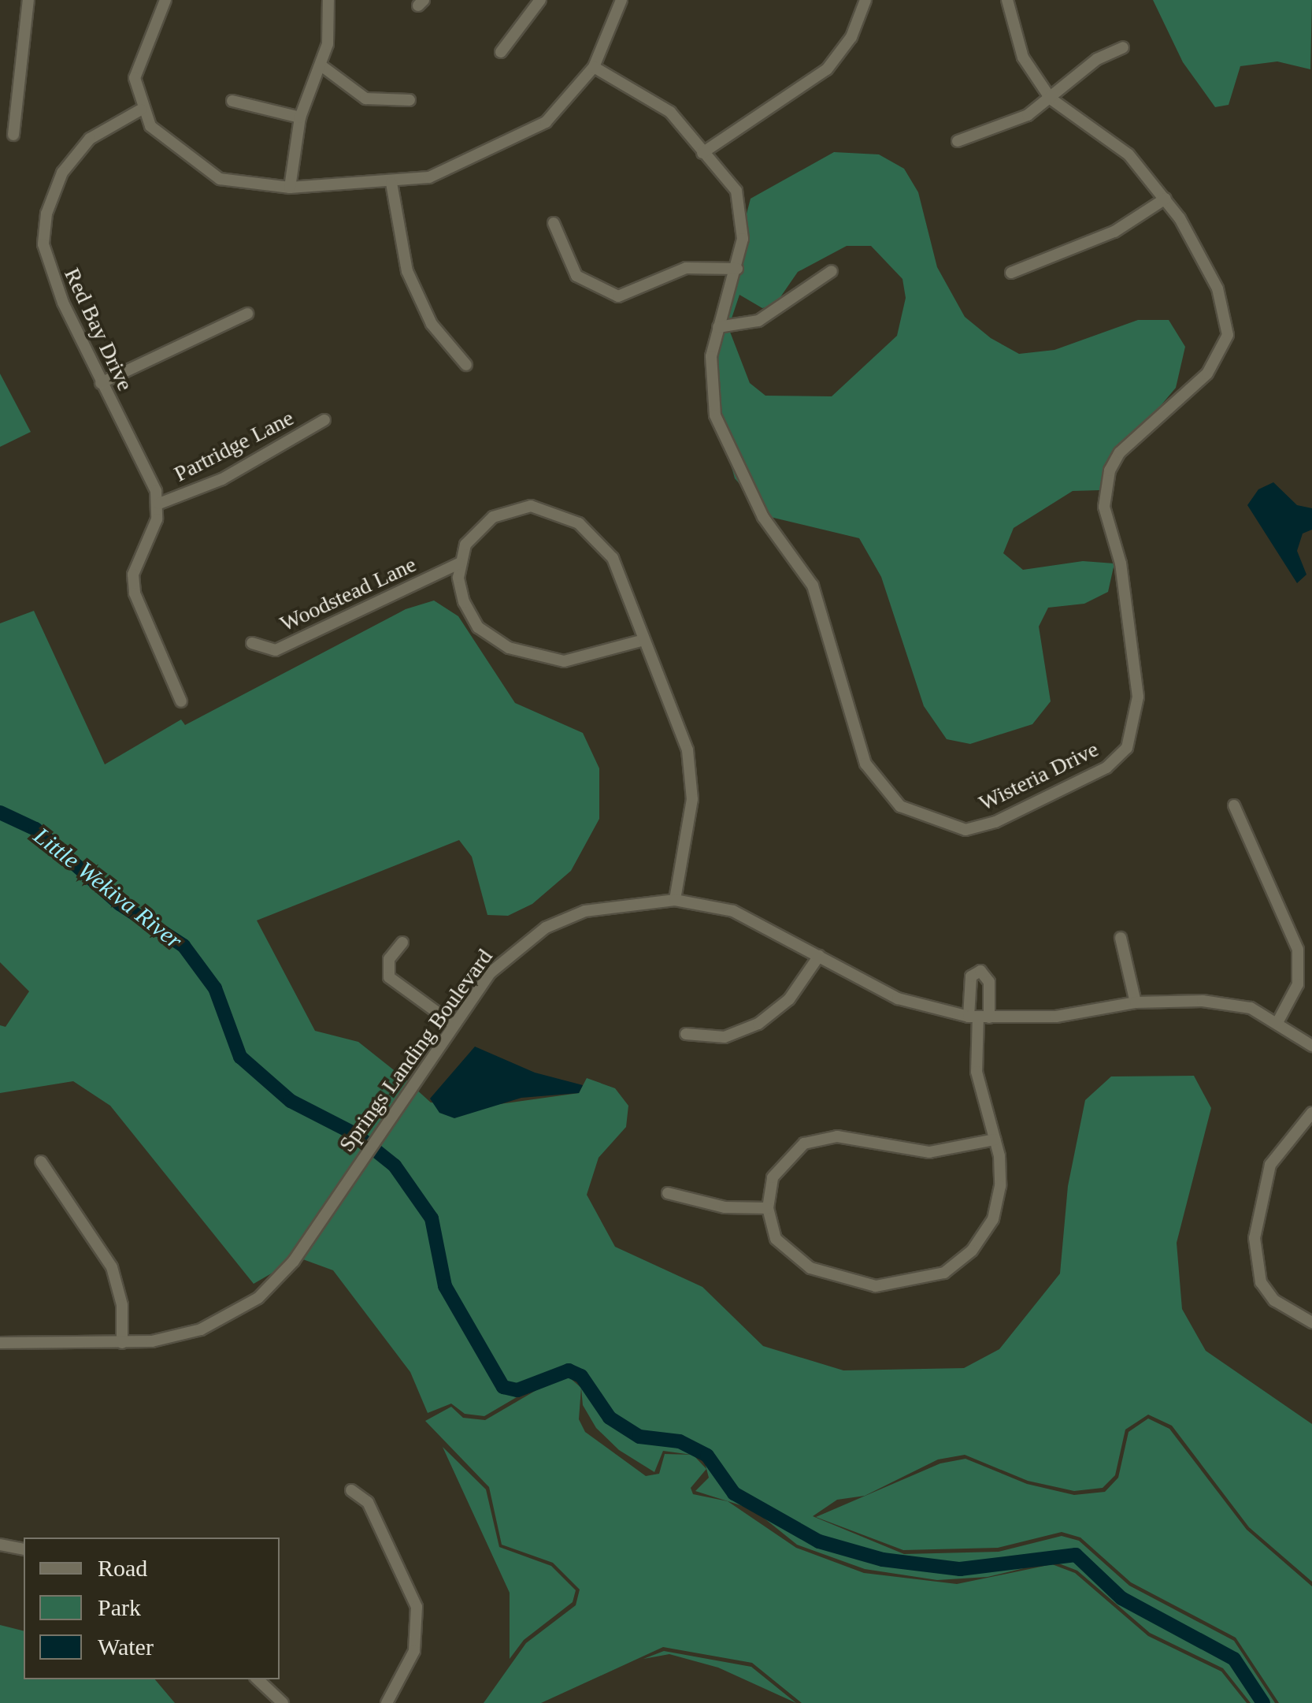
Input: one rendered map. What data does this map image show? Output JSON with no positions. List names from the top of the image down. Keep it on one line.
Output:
{"streets":{"street":["Red Bay Drive","Partridge Lane","Woodstead Lane","Wisteria Drive","Springs Landing Boulevard"]},"crossings":[["Red Bay Drive","Partridge Lane"]],"water":["Little Wekiva River"],"legend":["Road","Park","Water"]}
